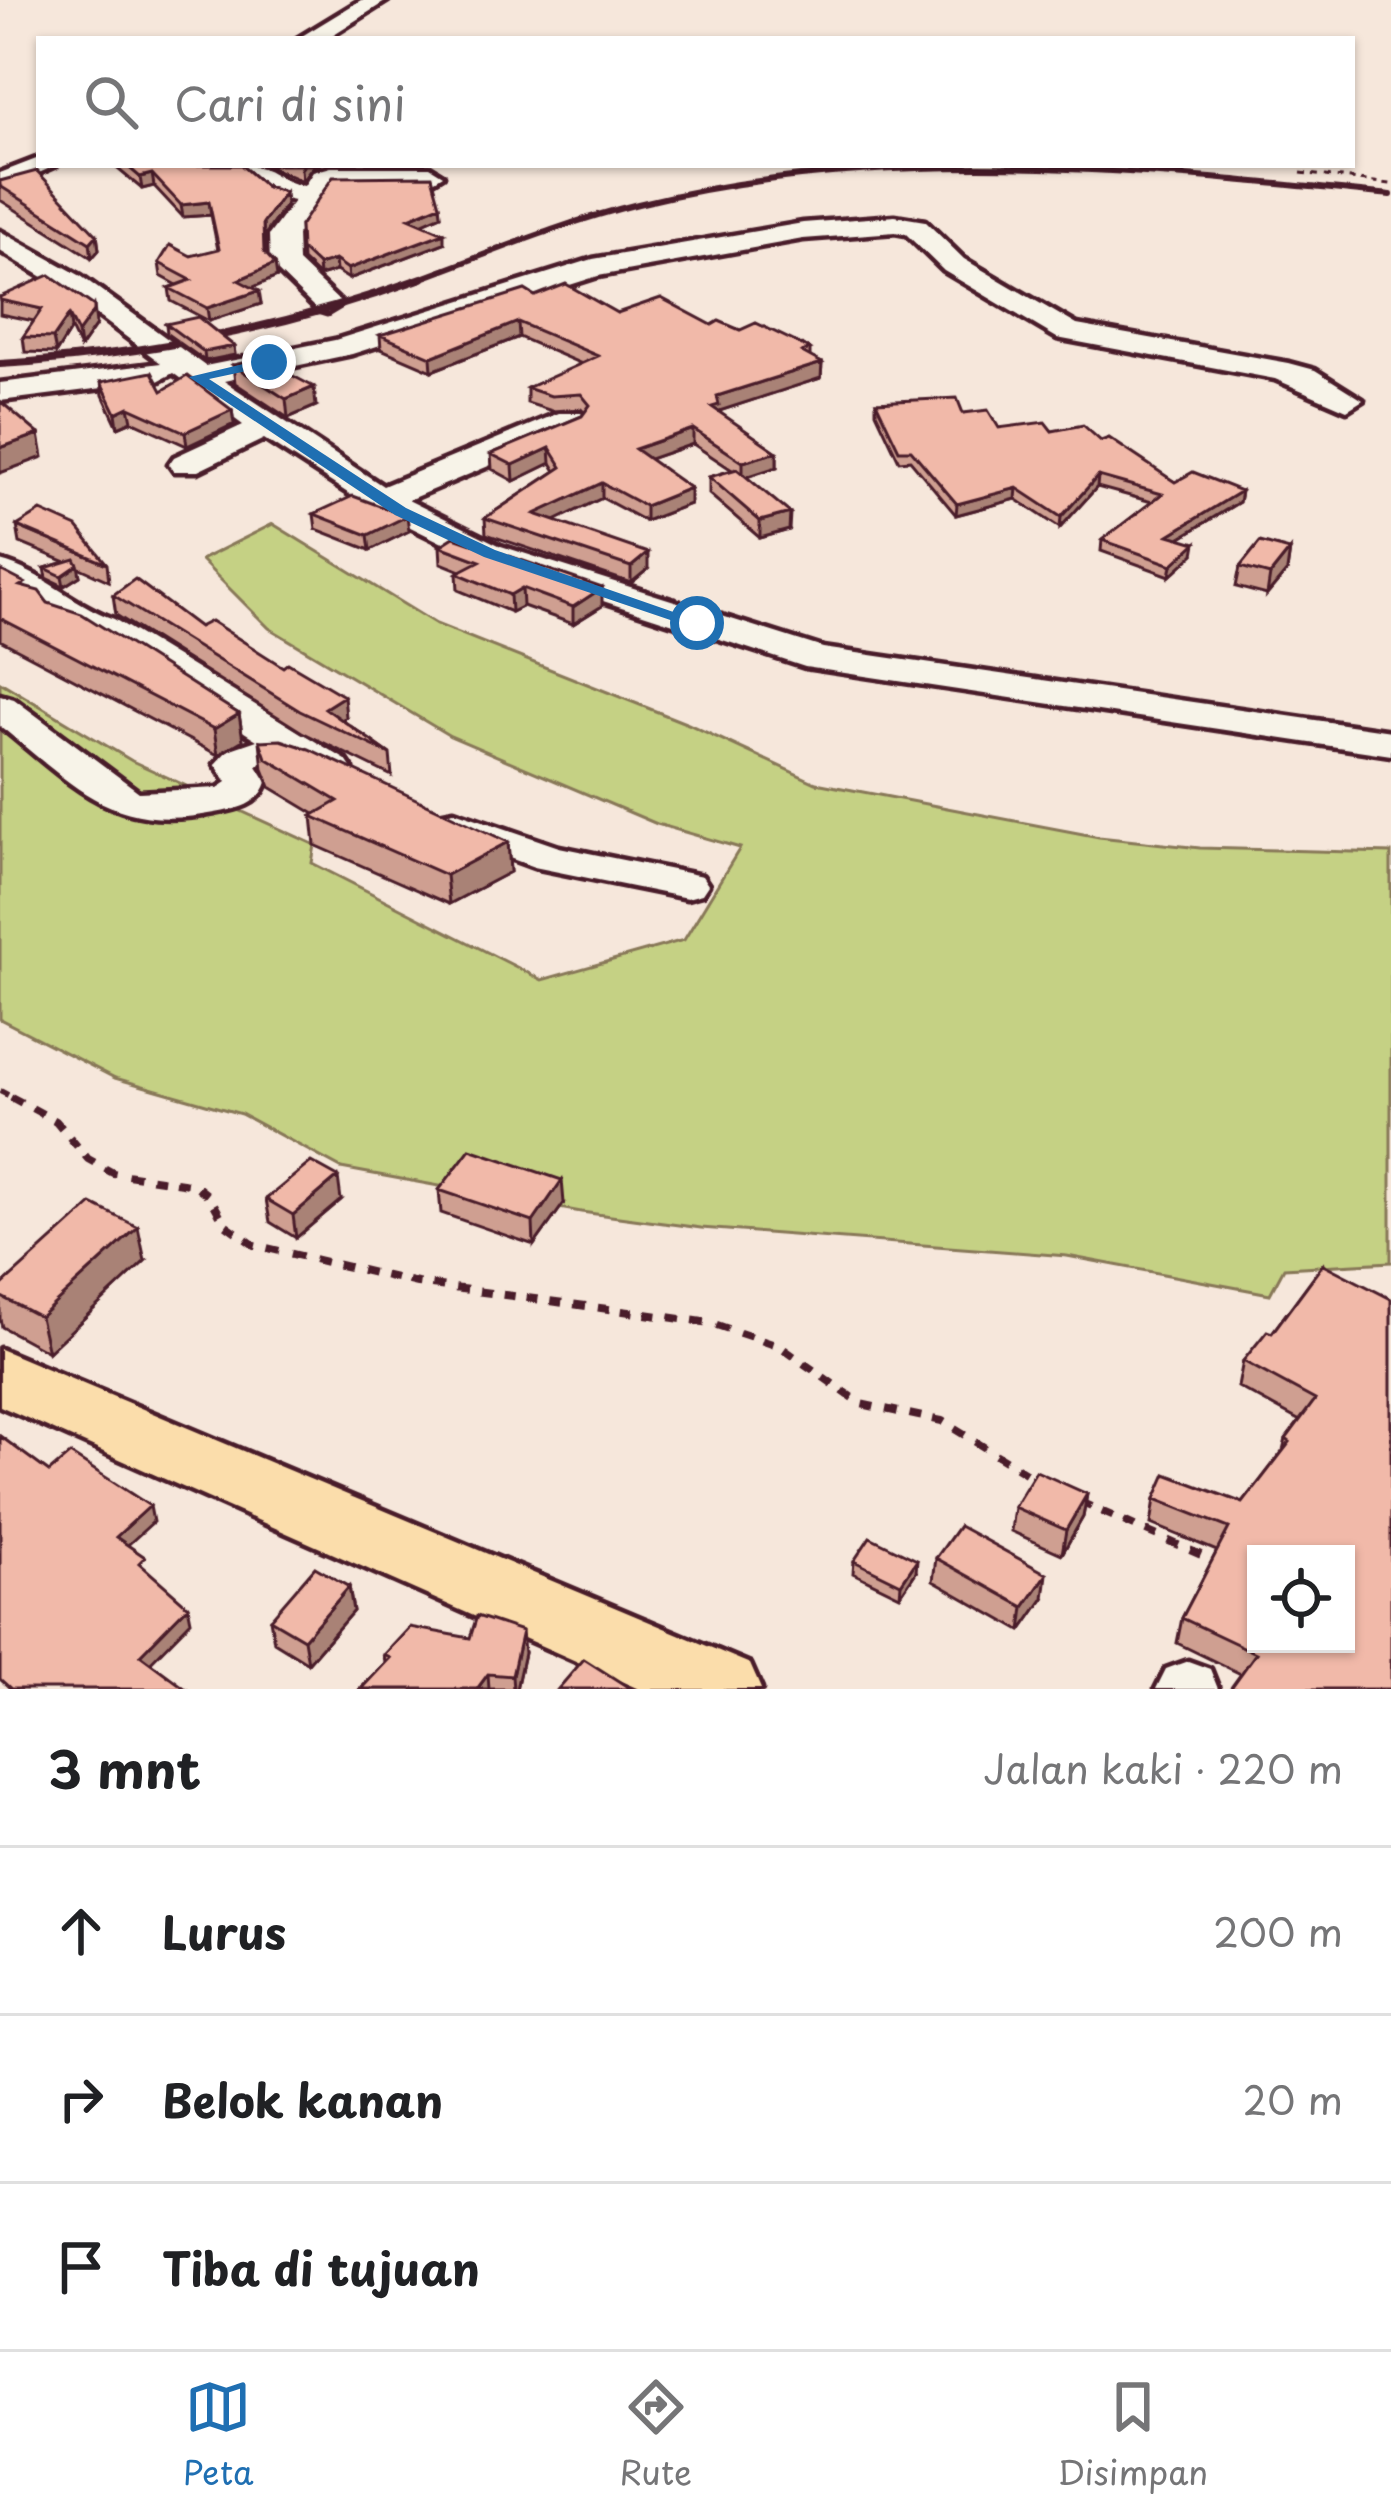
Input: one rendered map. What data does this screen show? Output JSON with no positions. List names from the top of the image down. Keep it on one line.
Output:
{"page":{"search":"Cari di sini","heading":["3 mnt","Jalan kaki · 220 m"],"list":[["Lurus","200 m"],["Belok kanan","20 m"],"Tiba di tujuan"],"nav":["Peta","Rute","Disimpan"]}}
